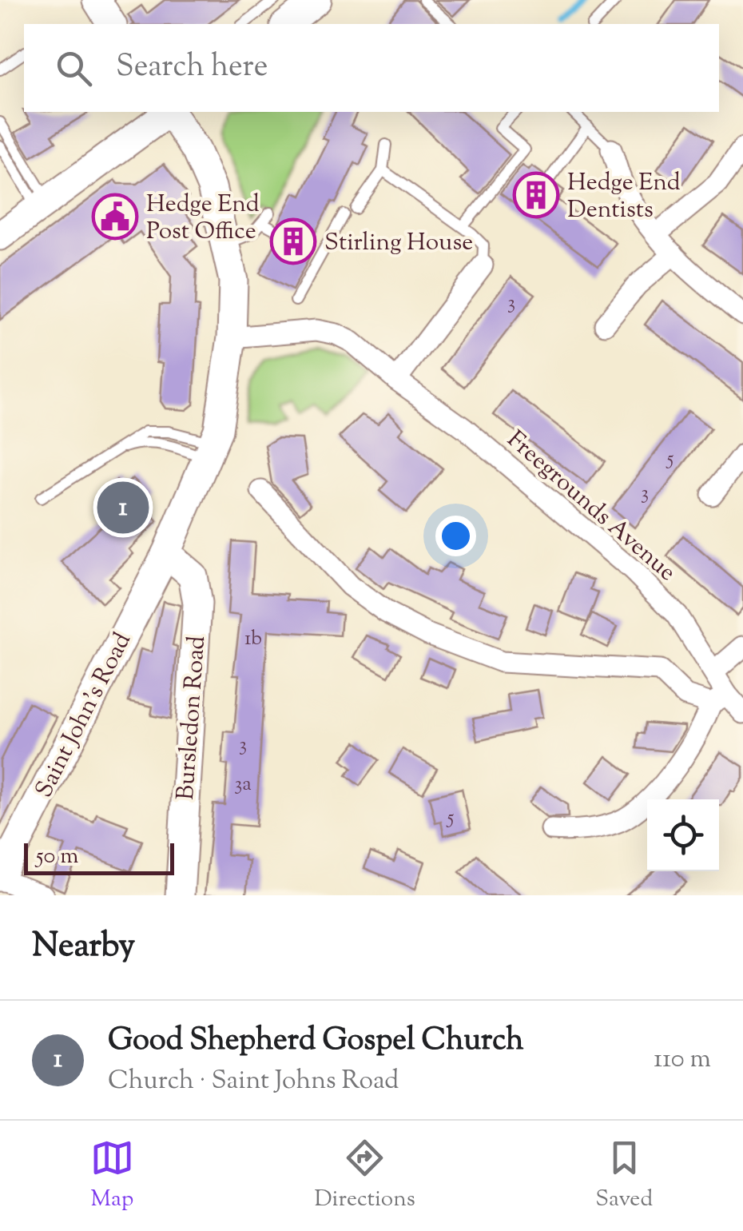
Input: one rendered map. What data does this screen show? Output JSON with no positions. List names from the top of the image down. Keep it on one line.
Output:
{"streets":{"main road":["Saint John's Road","Bursledon Road"],"street":["Freegrounds Avenue"]},"crossings":[["Freegrounds Avenue","Saint John's Road"],["Saint John's Road","Bursledon Road"]],"places":{"building":["Hedge End Dentists","Stirling House"],"public building":["Hedge End Post Office"]},"house_numbers":["3","5","3","1b","3","3a","5"],"scale_bar":"50 m","page":{"search":"Search here","pins":"1","scale":"50 m","heading":"Nearby","list":[{"mark":"1","name":"Good Shepherd Gospel Church","note":"Church · Saint Johns Road","value":"110 m"}],"nav":["Map","Directions","Saved"]}}
